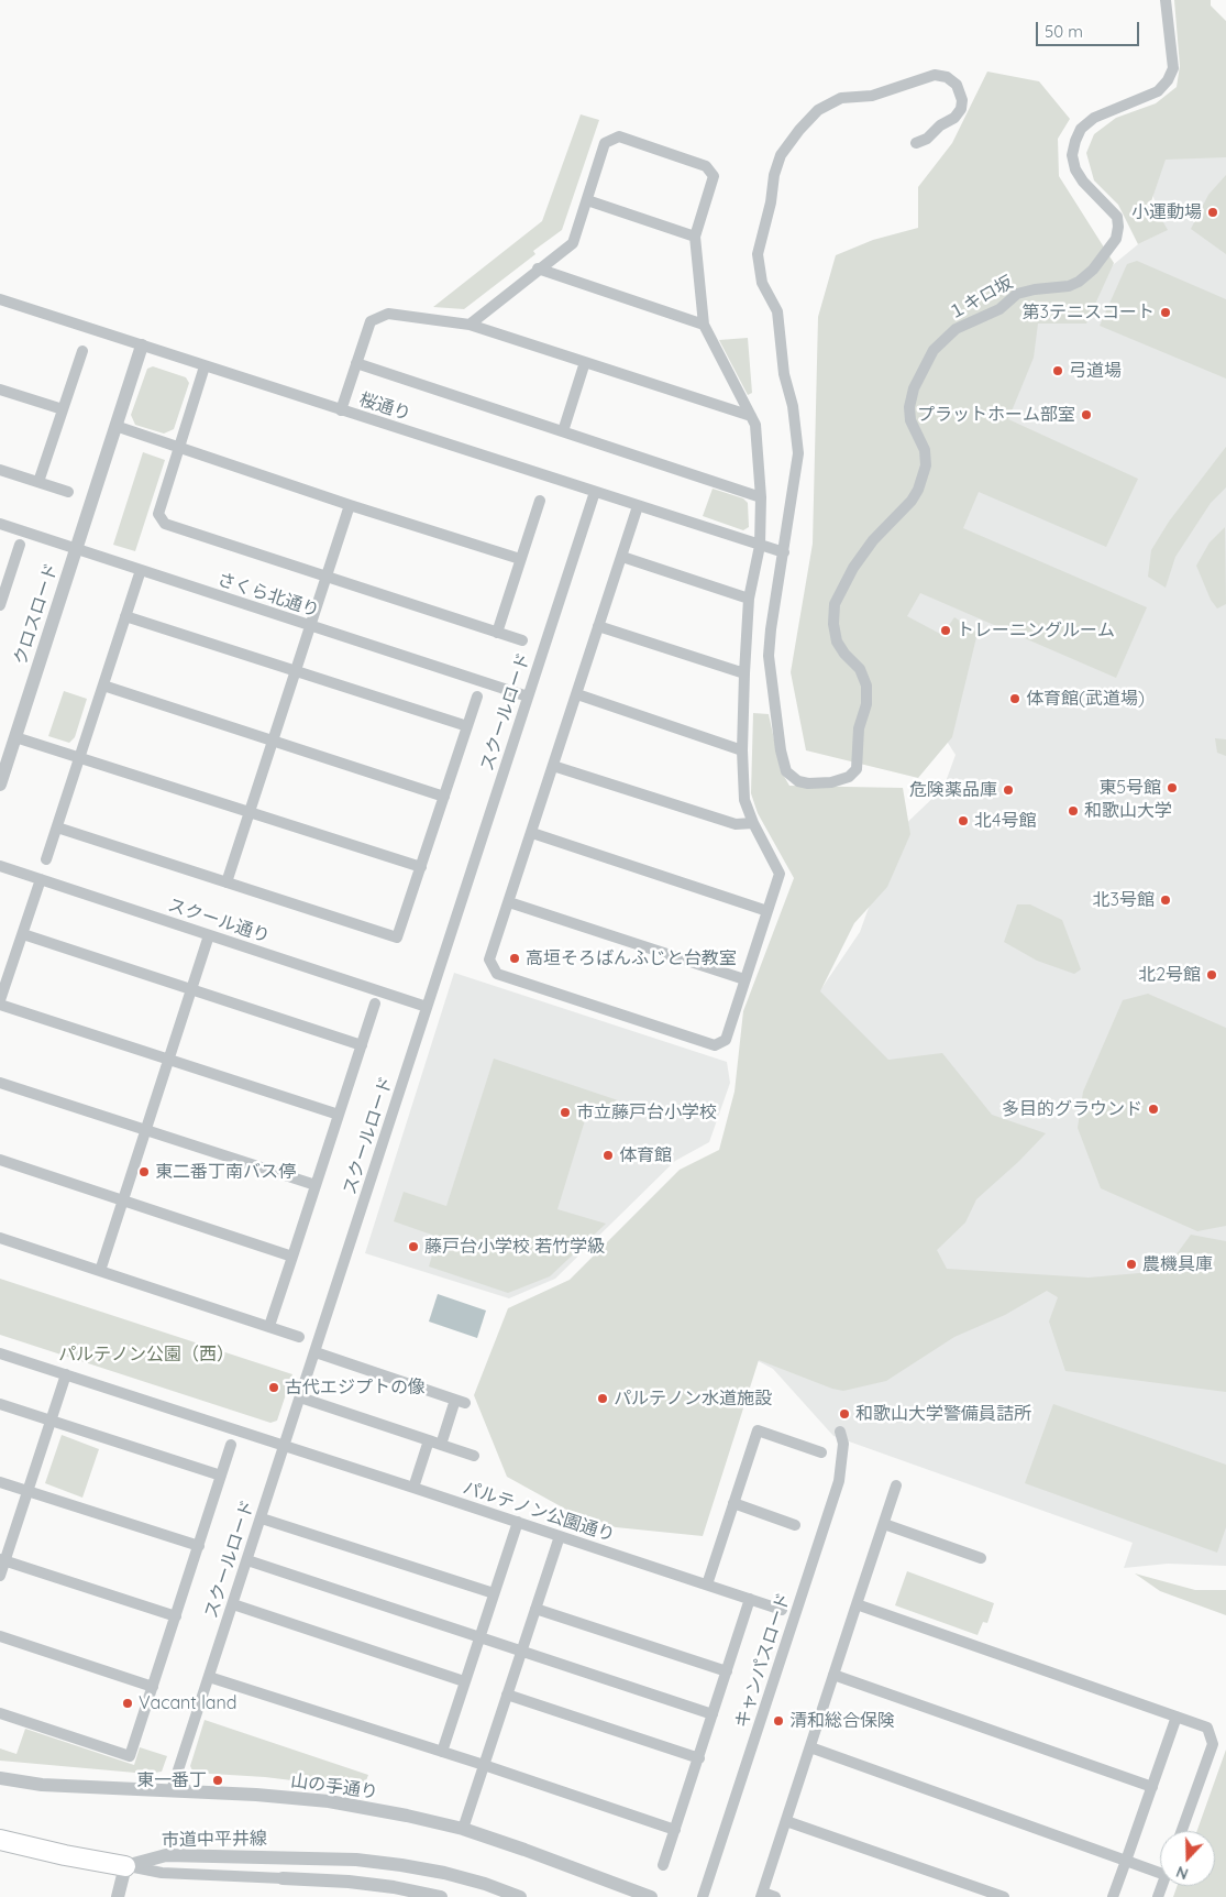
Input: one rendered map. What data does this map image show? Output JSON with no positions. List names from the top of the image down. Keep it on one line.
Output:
{"streets":{"street":["１キロ坂","桜通り","さくら北通り","クロスロード","スクールロード","スクール通り","パルテノン公園通り","キャンパスロード","山の手通り","市道中平井線"]},"crossings":[["１キロ坂","桜通り"],["桜通り","クロスロード"],["桜通り","スクールロード"],["さくら北通り","クロスロード"],["さくら北通り","スクールロード"],["スクールロード","スクール通り"],["スクールロード","パルテノン公園通り"],["スクールロード","山の手通り"]],"parks":["パルテノン公園（西）"],"places":["小運動場","第3テニスコート","弓道場","プラットホーム部室","トレーニングルーム","体育館(武道場)","東5号館","危険薬品庫","和歌山大学","北4号館","北3号館","高垣そろばんふじと台教室","北2号館","多目的グラウンド","市立藤戸台小学校","体育館","東二番丁南バス停","藤戸台小学校 若竹学級","農機具庫","古代エジプトの像","パルテノン水道施設","和歌山大学警備員詰所","Vacant land","清和総合保険","東一番丁"],"scale_bar":"50 m","north":"bottom"}
